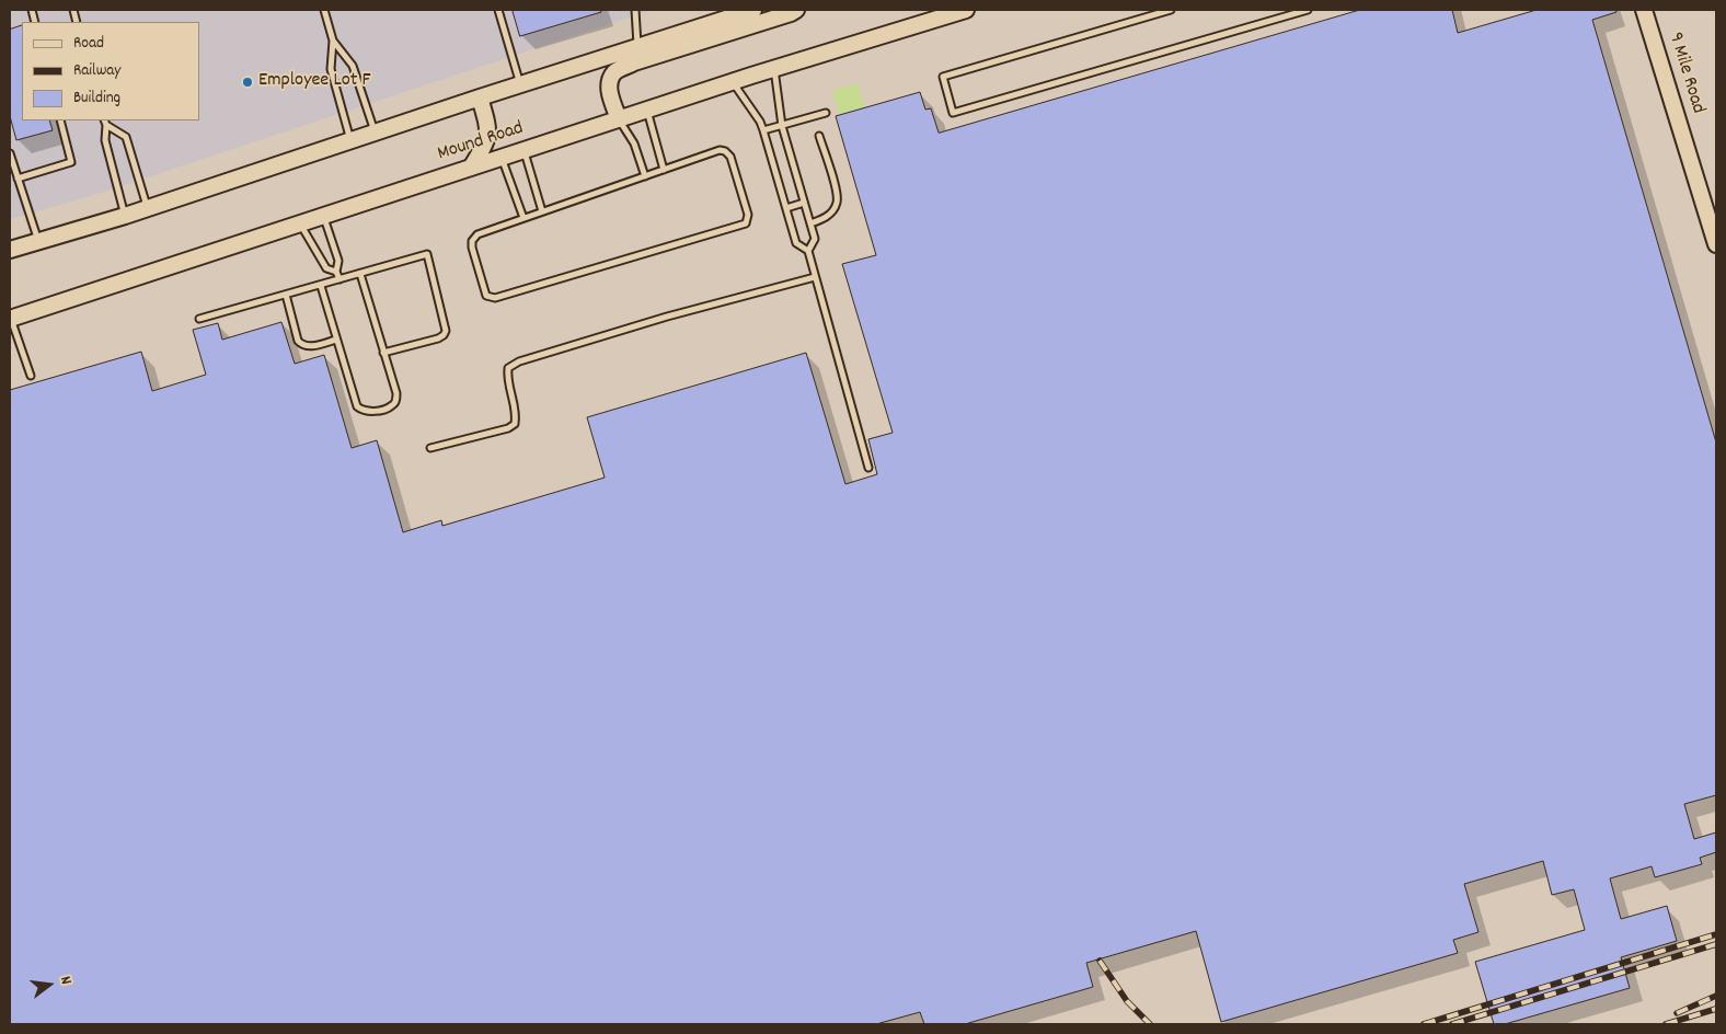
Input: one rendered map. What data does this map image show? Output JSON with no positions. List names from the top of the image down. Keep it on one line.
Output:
{"streets":{"main road":["9 Mile Road","Mound Road"]},"places":["Employee Lot F"],"legend":["Road","Railway","Building"],"north":"right"}
